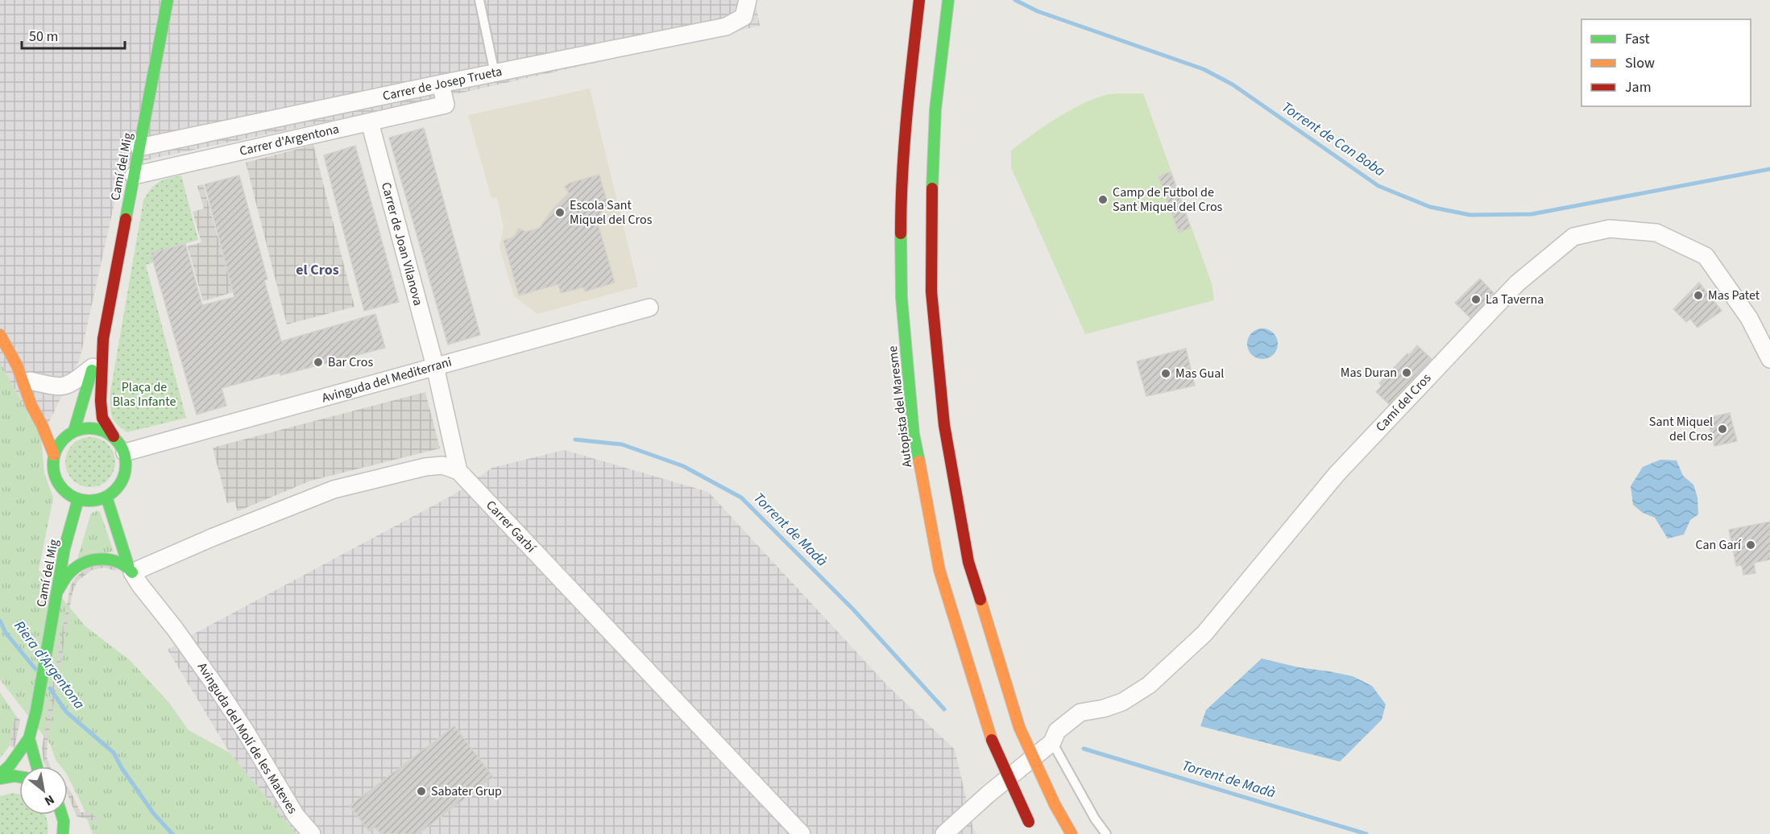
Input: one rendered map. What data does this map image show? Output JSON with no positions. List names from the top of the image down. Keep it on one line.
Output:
{"streets":{"main road":["Camí del Mig","Autopista del Maresme"],"street":["Carrer de Josep Trueta","Carrer d'Argentona","Carrer de Joan Vilanova","Avinguda del Mediterrani","Camí del Cros","Carrer Garbí","Avinguda del Molí de les Mateves"]},"crossings":[["Carrer de Josep Trueta","Carrer d'Argentona"],["Carrer de Josep Trueta","Camí del Mig"],["Carrer d'Argentona","Camí del Mig"],["Carrer d'Argentona","Carrer de Joan Vilanova"],["Camí del Mig","Avinguda del Mediterrani"],["Carrer de Joan Vilanova","Avinguda del Mediterrani"],["Carrer de Joan Vilanova","Carrer Garbí"]],"districts":["el Cros"],"water":["Torrent de Can Boba","Torrent de Madà","Riera d'Argentona"],"parks":["Plaça de Blas Infante"],"places":["Camp de Futbol de Sant Miquel del Cros","Escola Sant Miquel del Cros","Mas Patet","La Taverna","Bar Cros","Mas Duran","Mas Gual","Sant Miquel del Cros","Can Garí","Sabater Grup"],"legend":["Fast","Slow","Jam"],"scale_bar":"50 m","north":"bottom right"}
